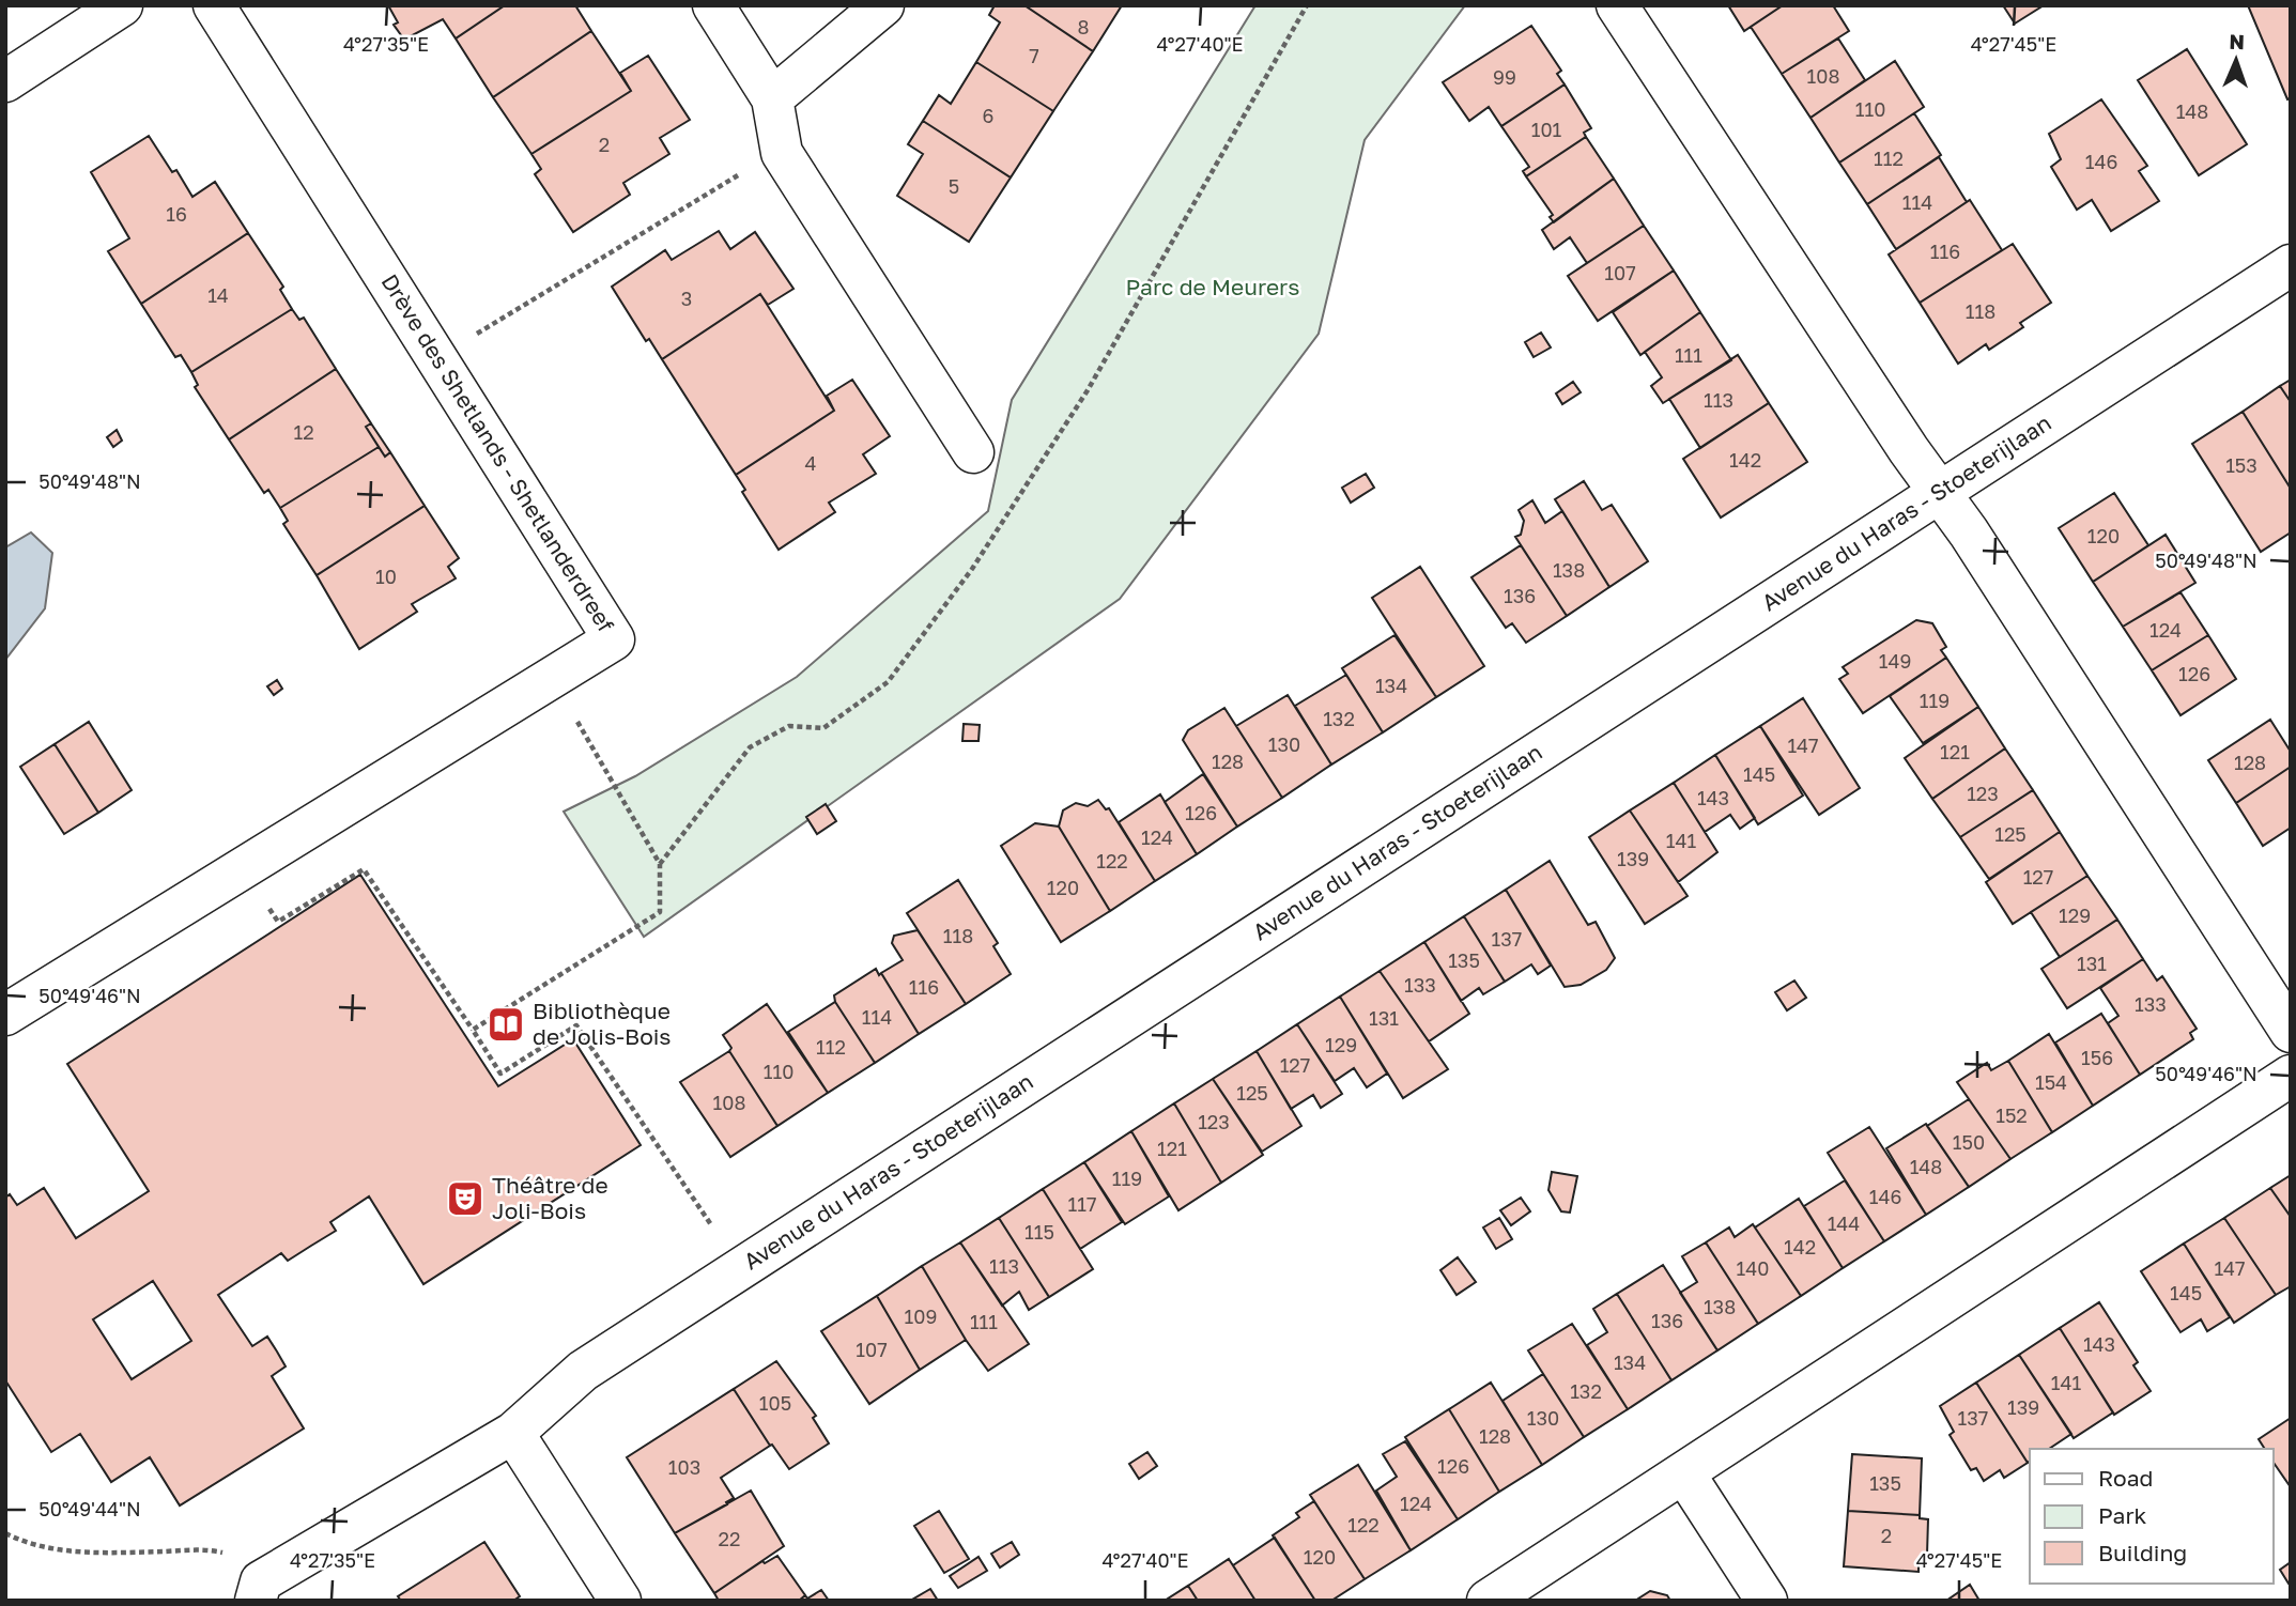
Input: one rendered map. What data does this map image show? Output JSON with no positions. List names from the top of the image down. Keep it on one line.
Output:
{"streets":{"street":["Drève des Shetlands - Shetlanderdreef","Avenue du Haras - Stoeterijlaan"]},"parks":["Parc de Meurers"],"places":{"library":["Bibliothèque de Jolis-Bois"],"theatre":["Théâtre de Joli-Bois"]},"house_numbers":["8","7","108","99","110","148","6","101","2","112","146","5","114","16","116","107","14","3","118","111","113","12","142","4","153","120","138","10","136","124","149","126","134","119","132","130","147","121","128","128","145","123","143","126","125","124","141","139","122","127","120","129","118","137","135","131","133","116","133","114","131","129","112","156","127","110","154","125","108","152","123","150","121","148","119","146","117","144","115","142","113","140","147","145","138","109","136","111","143","107","134","141","132","105","139","130","137","128","126","103","135","124","122","2","22","120"],"legend":["Road","Park","Building"],"north":"top","coordinates":["4°27'35\"E","4°27'40\"E","4°27'45\"E","50°49'48\"N","50°49'46\"N","50°49'44\"N"]}
